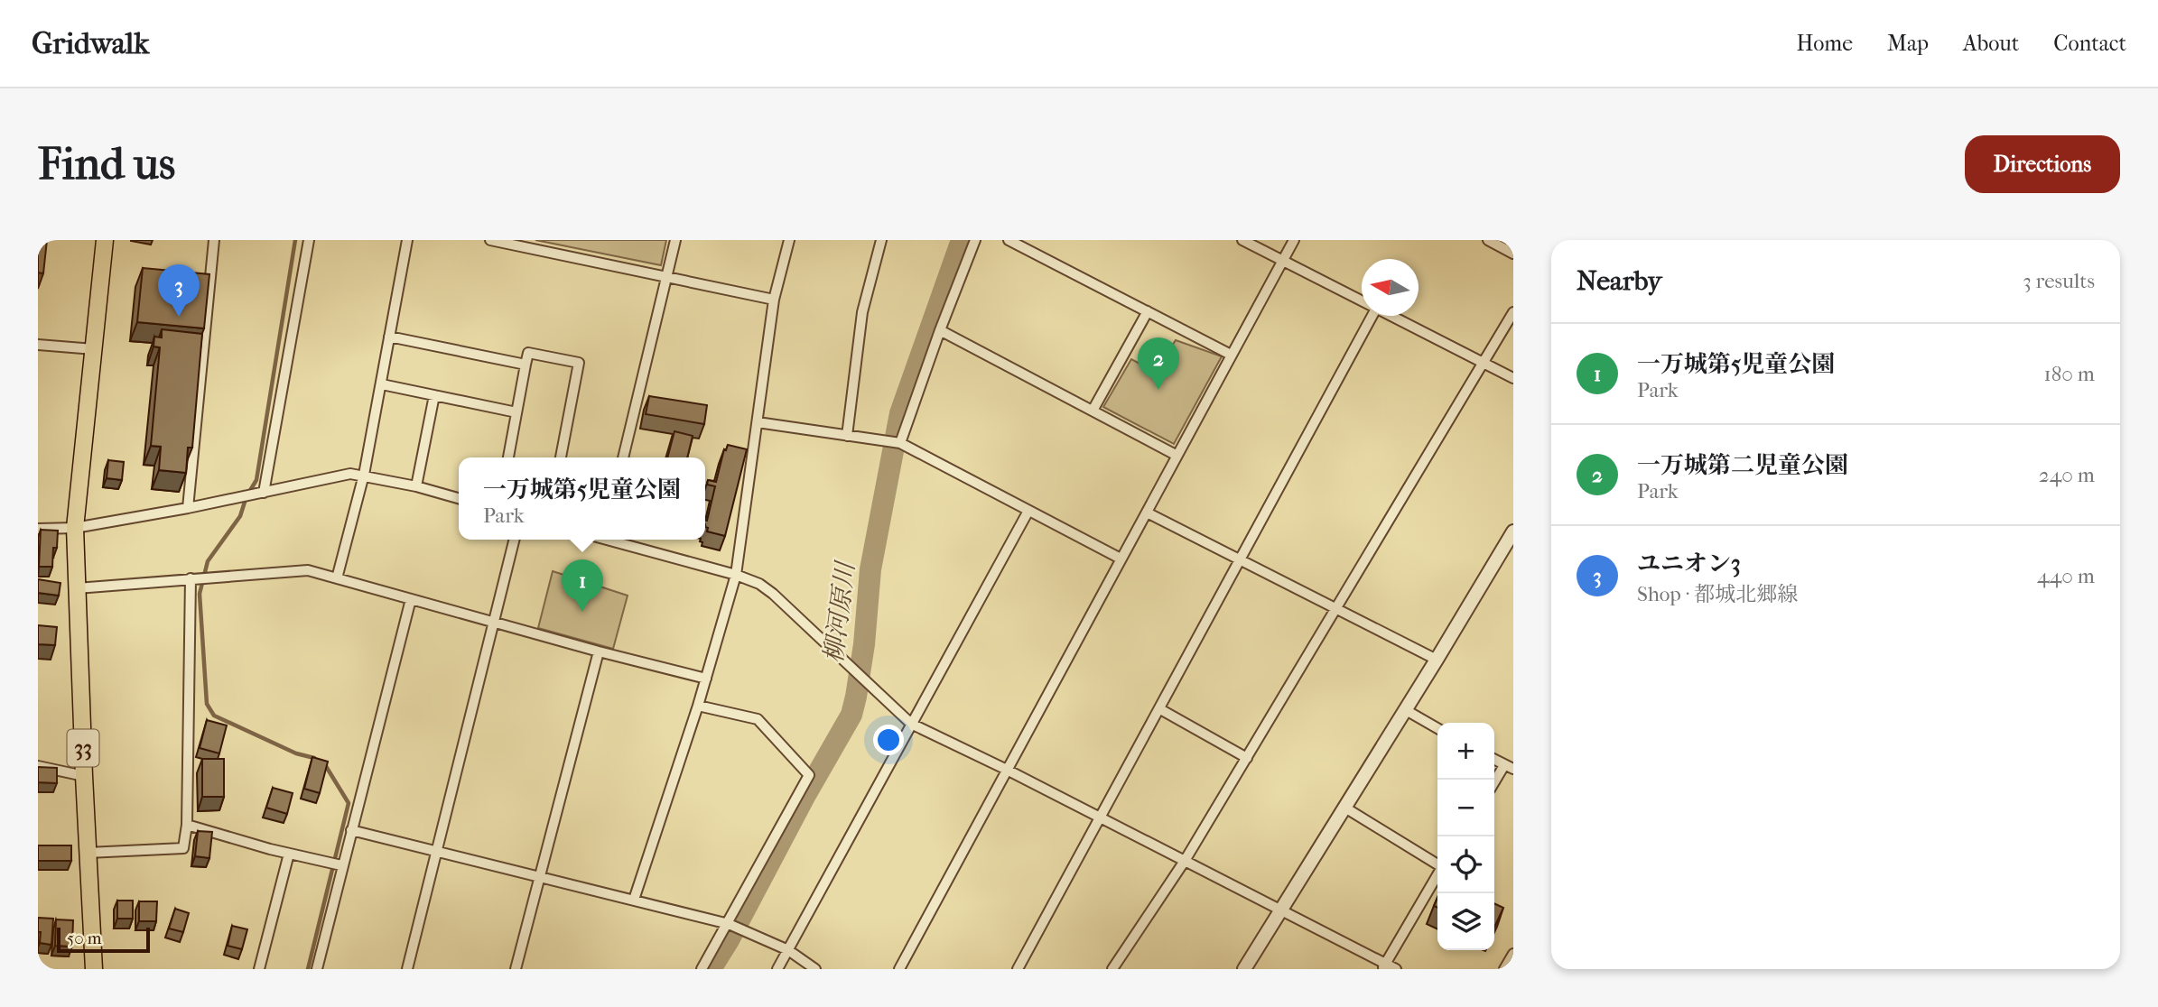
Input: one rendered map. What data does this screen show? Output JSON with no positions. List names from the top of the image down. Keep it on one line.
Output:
{"streets":{"main road":["33"]},"water":["柳河原川"],"scale_bar":"50 m","north":"left","page":{"header":"Gridwalk","nav":["Home","Map","About","Contact"],"buttons":"Directions","title":"Find us","heading":["Nearby","3 results"],"pins":["3","2","1"],"list":[{"mark":"1","name":"一万城第5児童公園","note":"Park","value":"180 m"},{"mark":"2","name":"一万城第二児童公園","note":"Park","value":"240 m"},{"mark":"3","name":"ユニオン3","note":"Shop · 都城北郷線","value":"440 m"}],"popup":["一万城第5児童公園","Park"],"map_buttons":["+","−"],"scale":"50 m"}}
